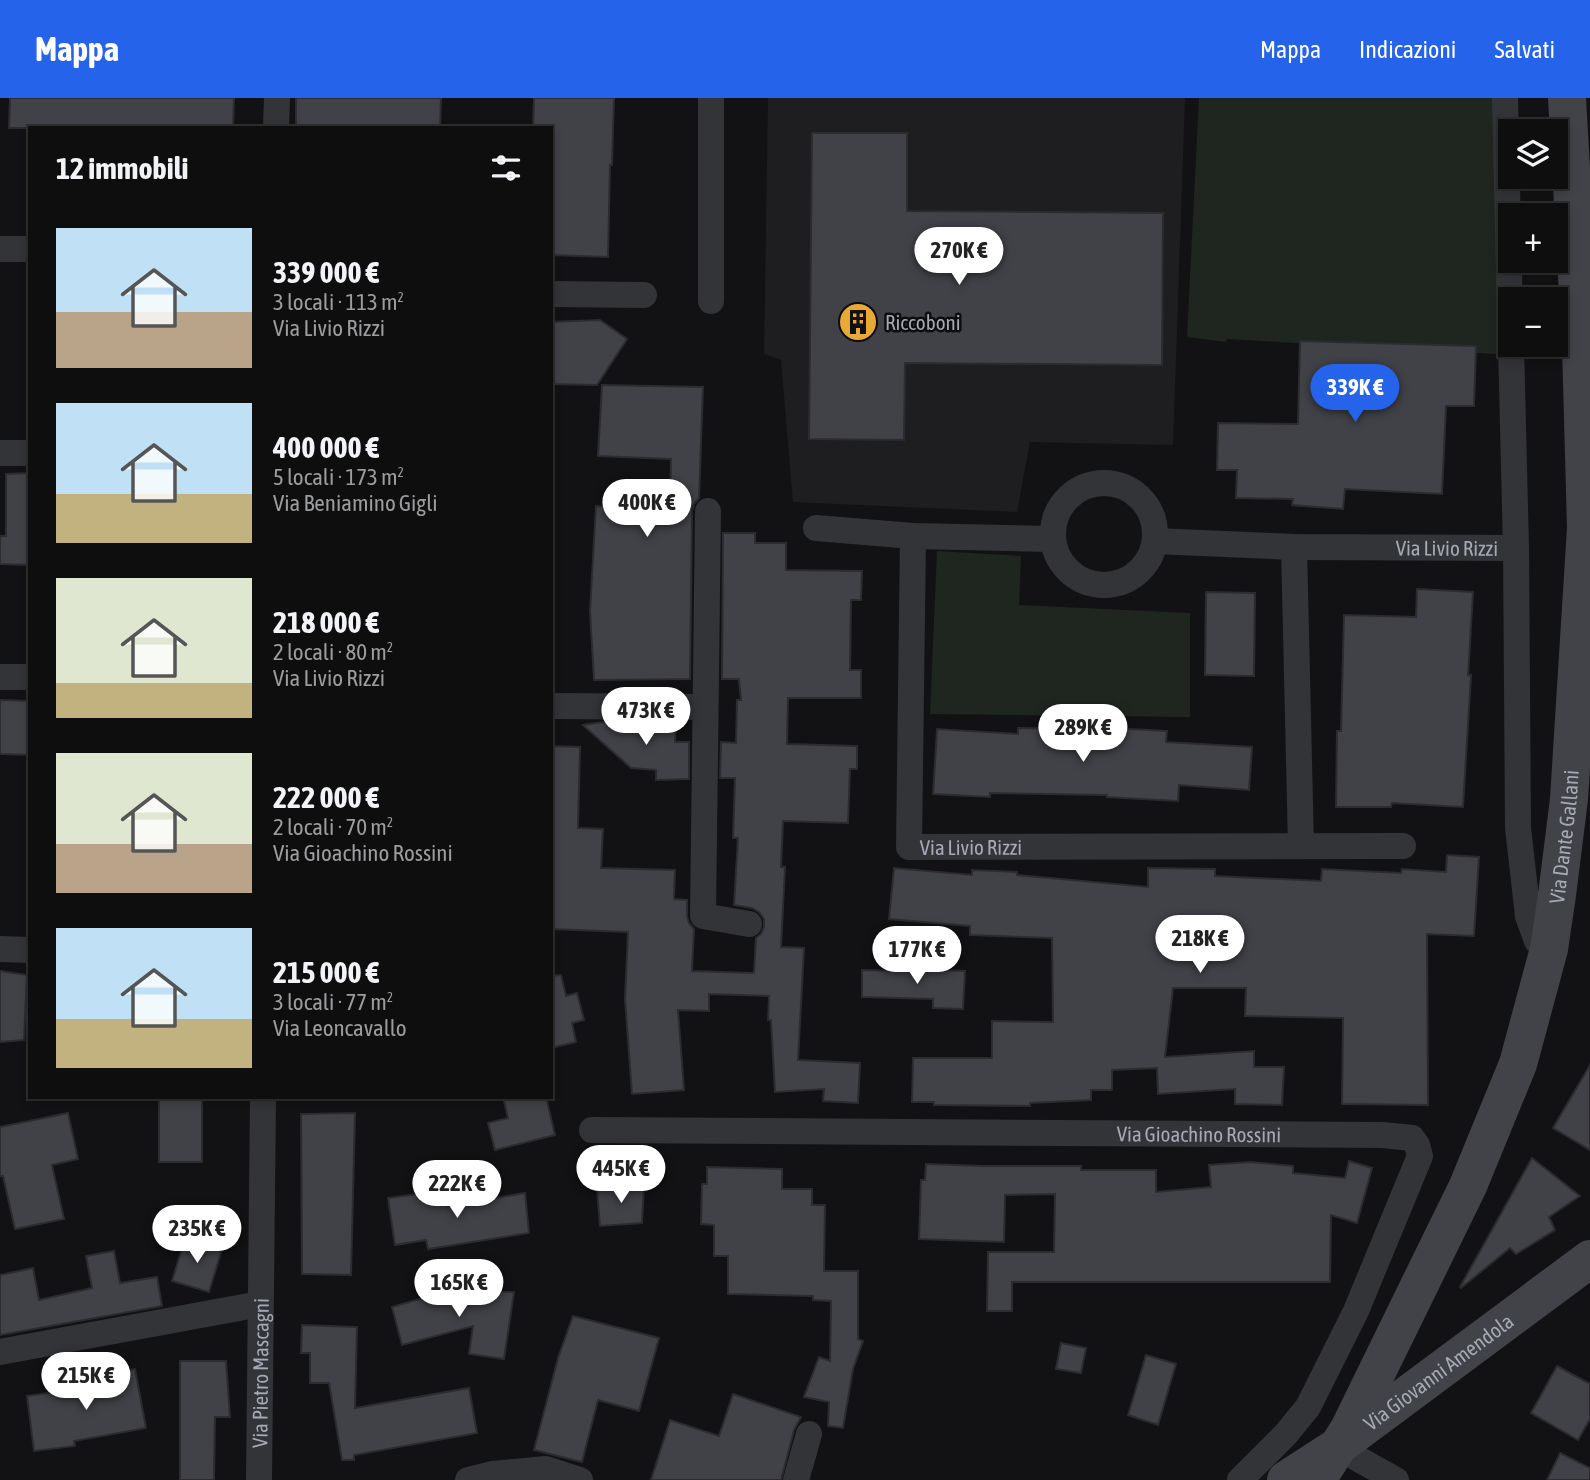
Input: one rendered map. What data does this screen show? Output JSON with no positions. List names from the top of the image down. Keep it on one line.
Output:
{"streets":{"street":["Via Livio Rizzi","Via Dante Gallani","Via Gioachino Rossini","Via Giovanni Amendola","Via Pietro Mascagni"]},"crossings":[["Via Dante Gallani","Via Giovanni Amendola"]],"places":{"building":["Riccoboni"]},"page":{"header":"Mappa","nav":["Mappa","Indicazioni","Salvati"],"map_buttons":["+","−"],"heading":"12 immobili","list":[{"name":"339 000 €","note":"3 locali · 113 m² · Via Livio Rizzi"},{"name":"400 000 €","note":"5 locali · 173 m² · Via Beniamino Gigli"},{"name":"218 000 €","note":"2 locali · 80 m² · Via Livio Rizzi"},{"name":"222 000 €","note":"2 locali · 70 m² · Via Gioachino Rossini"},{"name":"215 000 €","note":"3 locali · 77 m² · Via Leoncavallo"}],"price":["270K €","339K €","400K €","473K €","289K €","218K €","177K €","445K €","222K €","235K €","165K €","215K €"]}}
